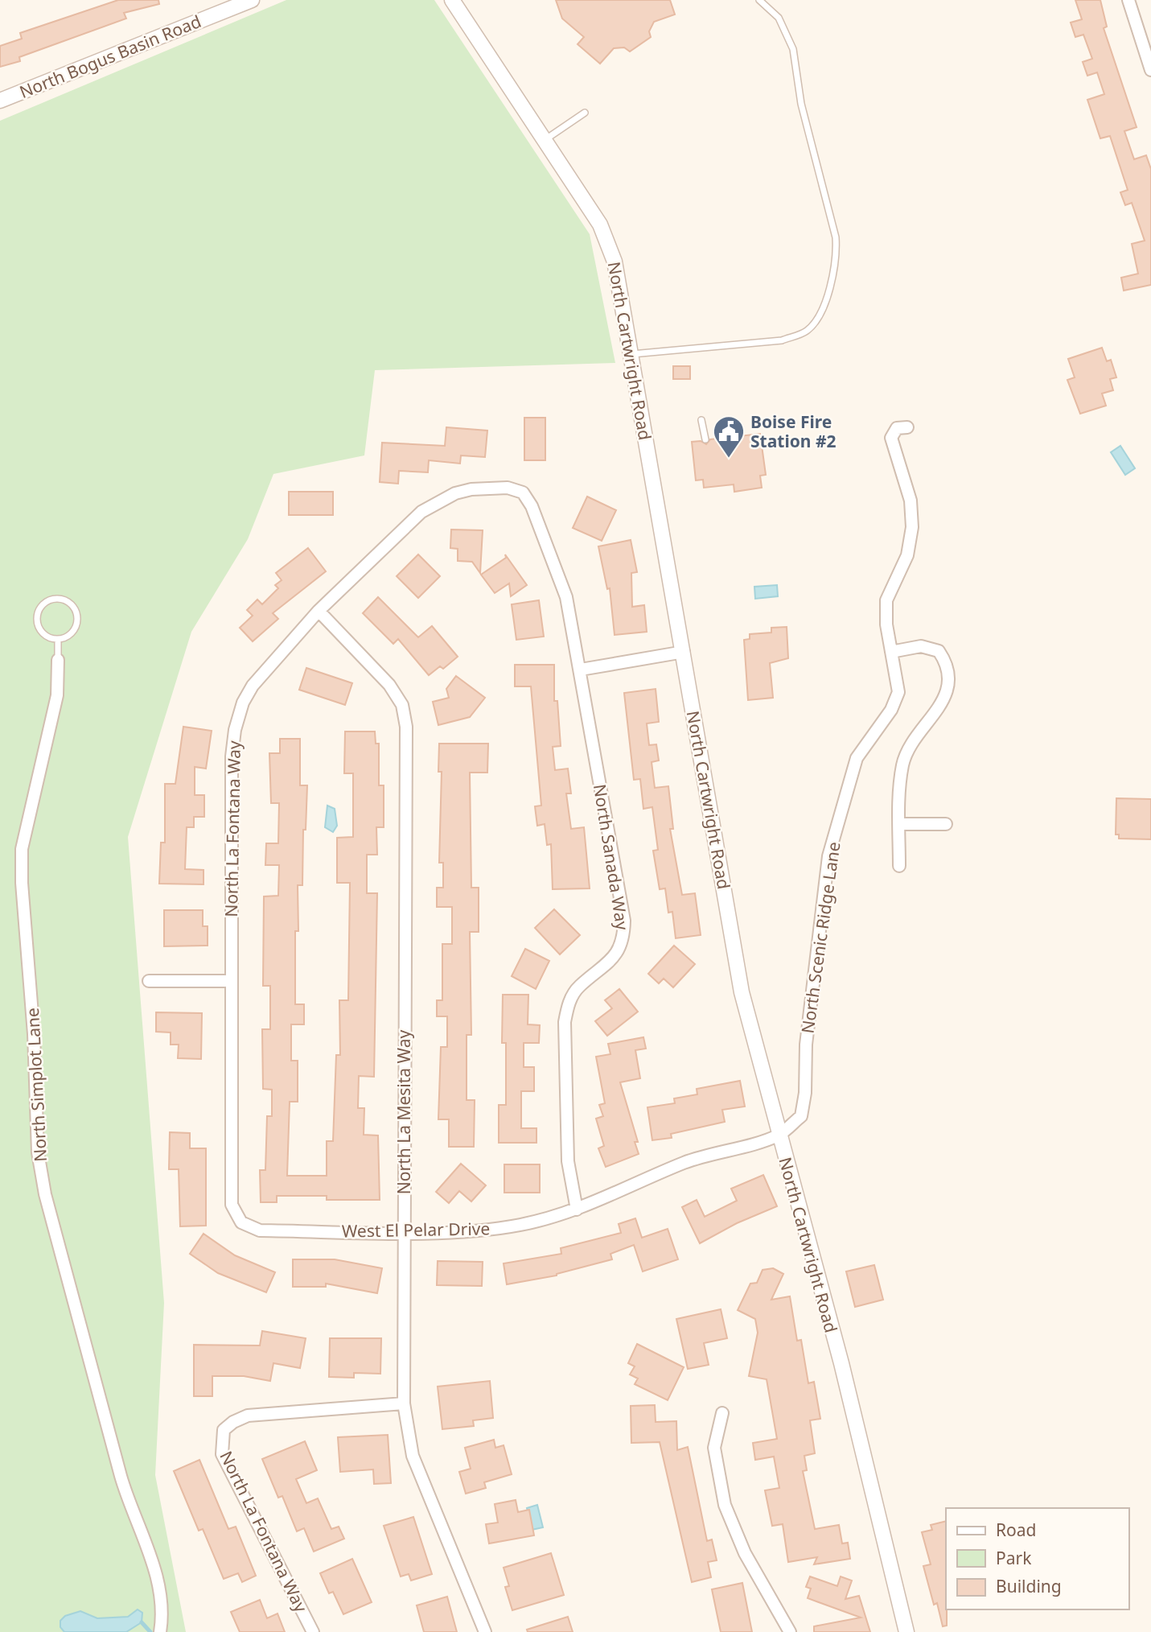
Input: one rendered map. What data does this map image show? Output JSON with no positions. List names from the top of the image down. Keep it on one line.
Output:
{"streets":{"street":["North Bogus Basin Road","North Cartwright Road","North La Fontana Way","North Sanada Way","North Scenic Ridge Lane","North Simplot Lane","North La Mesita Way","West El Pelar Drive"]},"crossings":[["North Cartwright Road","North Scenic Ridge Lane"],["North Cartwright Road","West El Pelar Drive"],["North La Fontana Way","North Sanada Way"],["North La Fontana Way","North La Mesita Way"],["North La Fontana Way","West El Pelar Drive"],["North Sanada Way","West El Pelar Drive"],["North Scenic Ridge Lane","West El Pelar Drive"],["North La Mesita Way","West El Pelar Drive"]],"places":{"public building":["Boise Fire Station #2"]},"legend":["Road","Park","Building"]}
